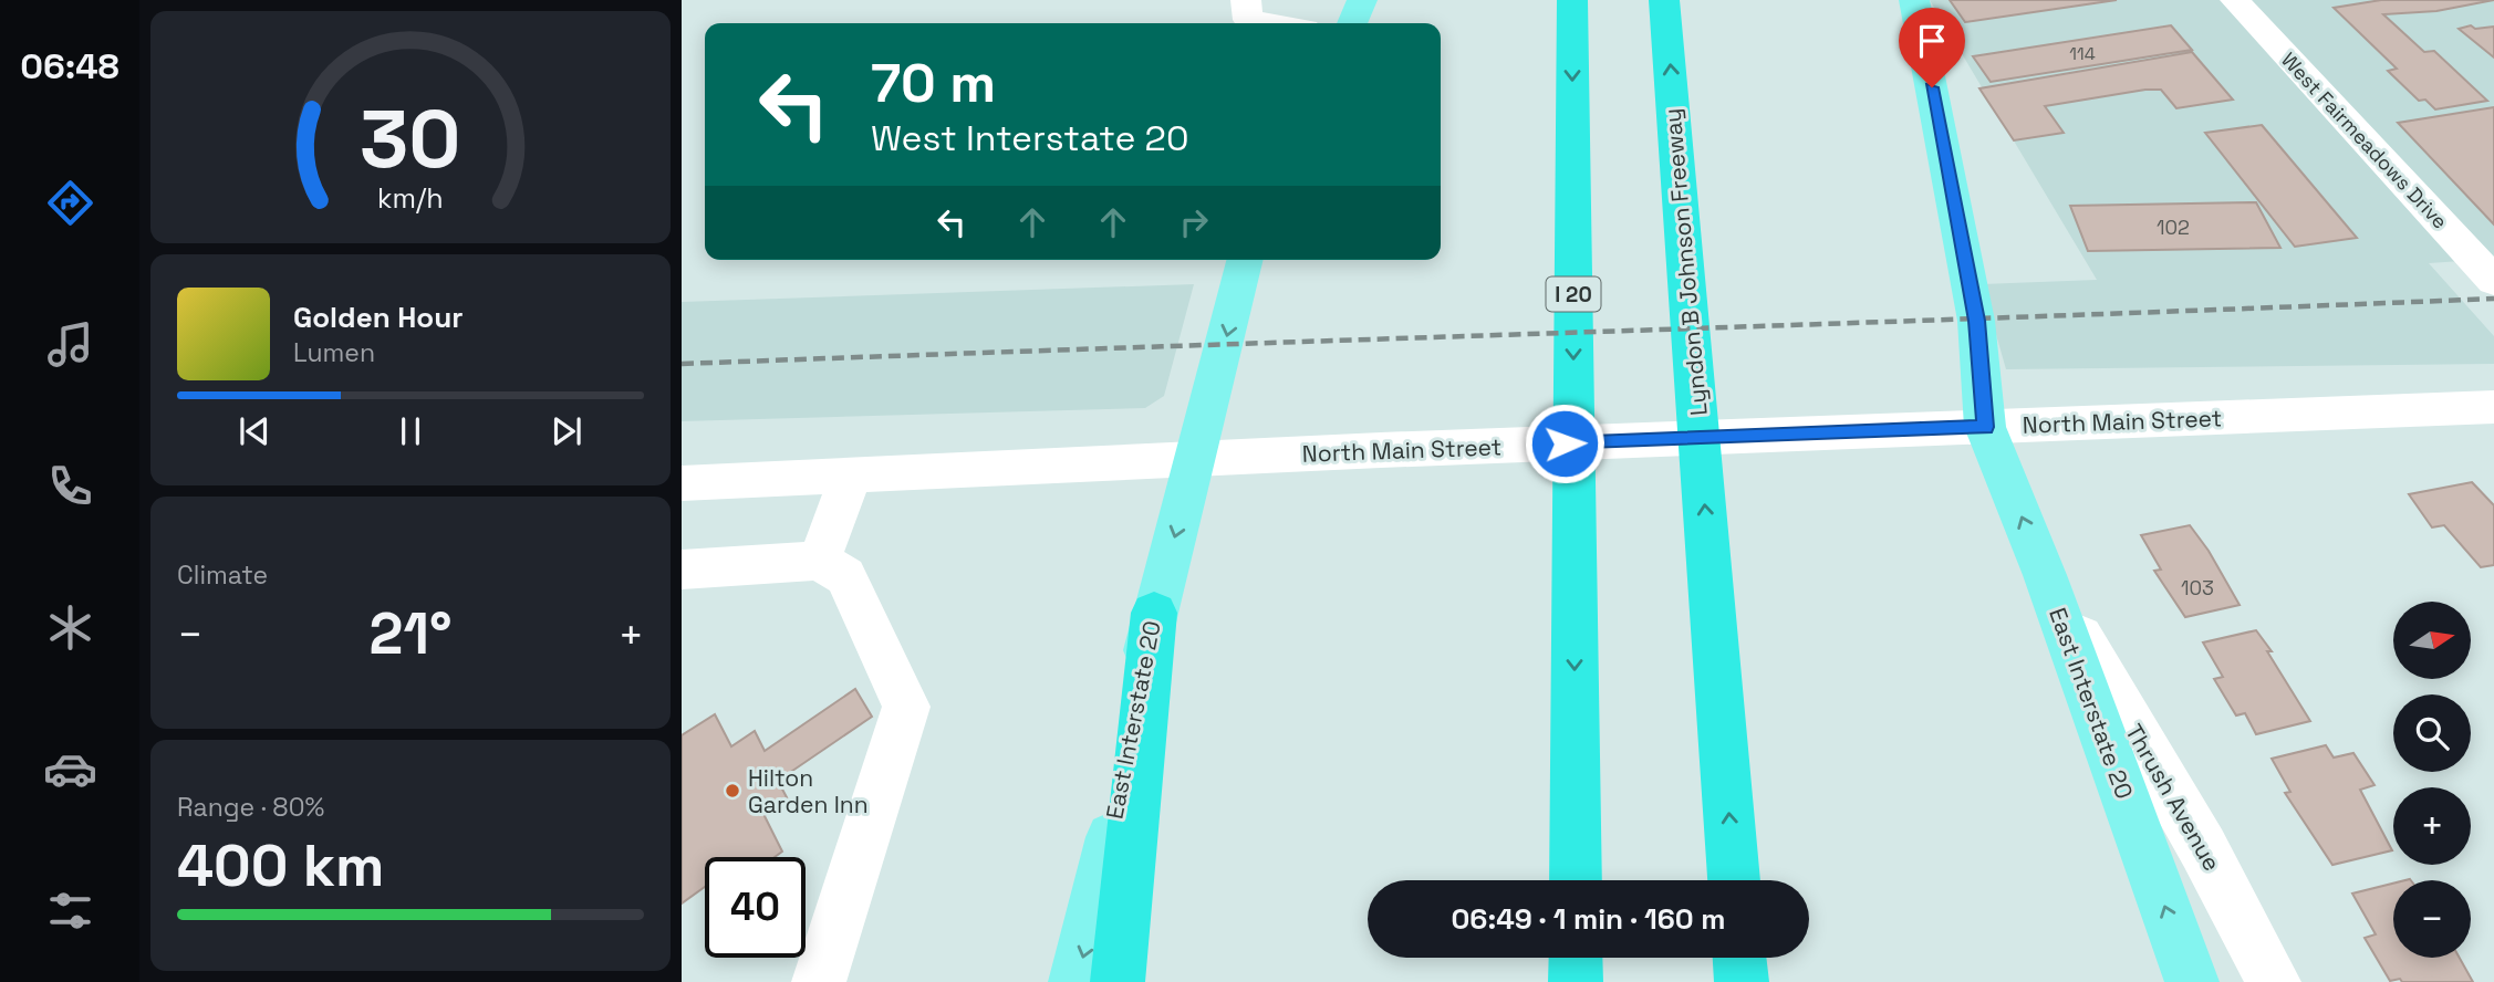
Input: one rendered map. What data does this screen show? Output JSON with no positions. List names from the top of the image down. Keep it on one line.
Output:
{"streets":{"highway":["Lyndon B Johnson Freeway","I 20"],"main road":["East Interstate 20"],"street":["West Fairmeadows Drive","North Main Street","Thrush Avenue"]},"crossings":[["North Main Street","East Interstate 20"],["East Interstate 20","Thrush Avenue"]],"places":["Hilton Garden Inn"],"house_numbers":["114","102","103"],"north":"right","page":{"tabs":"06:48","turn":["70 m","West Interstate 20"],"song":["Golden Hour","Lumen"],"tile":["Climate",["Range · 80%","400 km"]],"map_buttons":["+","−"],"heat":["−","21°","+"],"limit":"40","trip":"06:49 · 1 min · 160 m","gauge":["30","km/h"]}}
